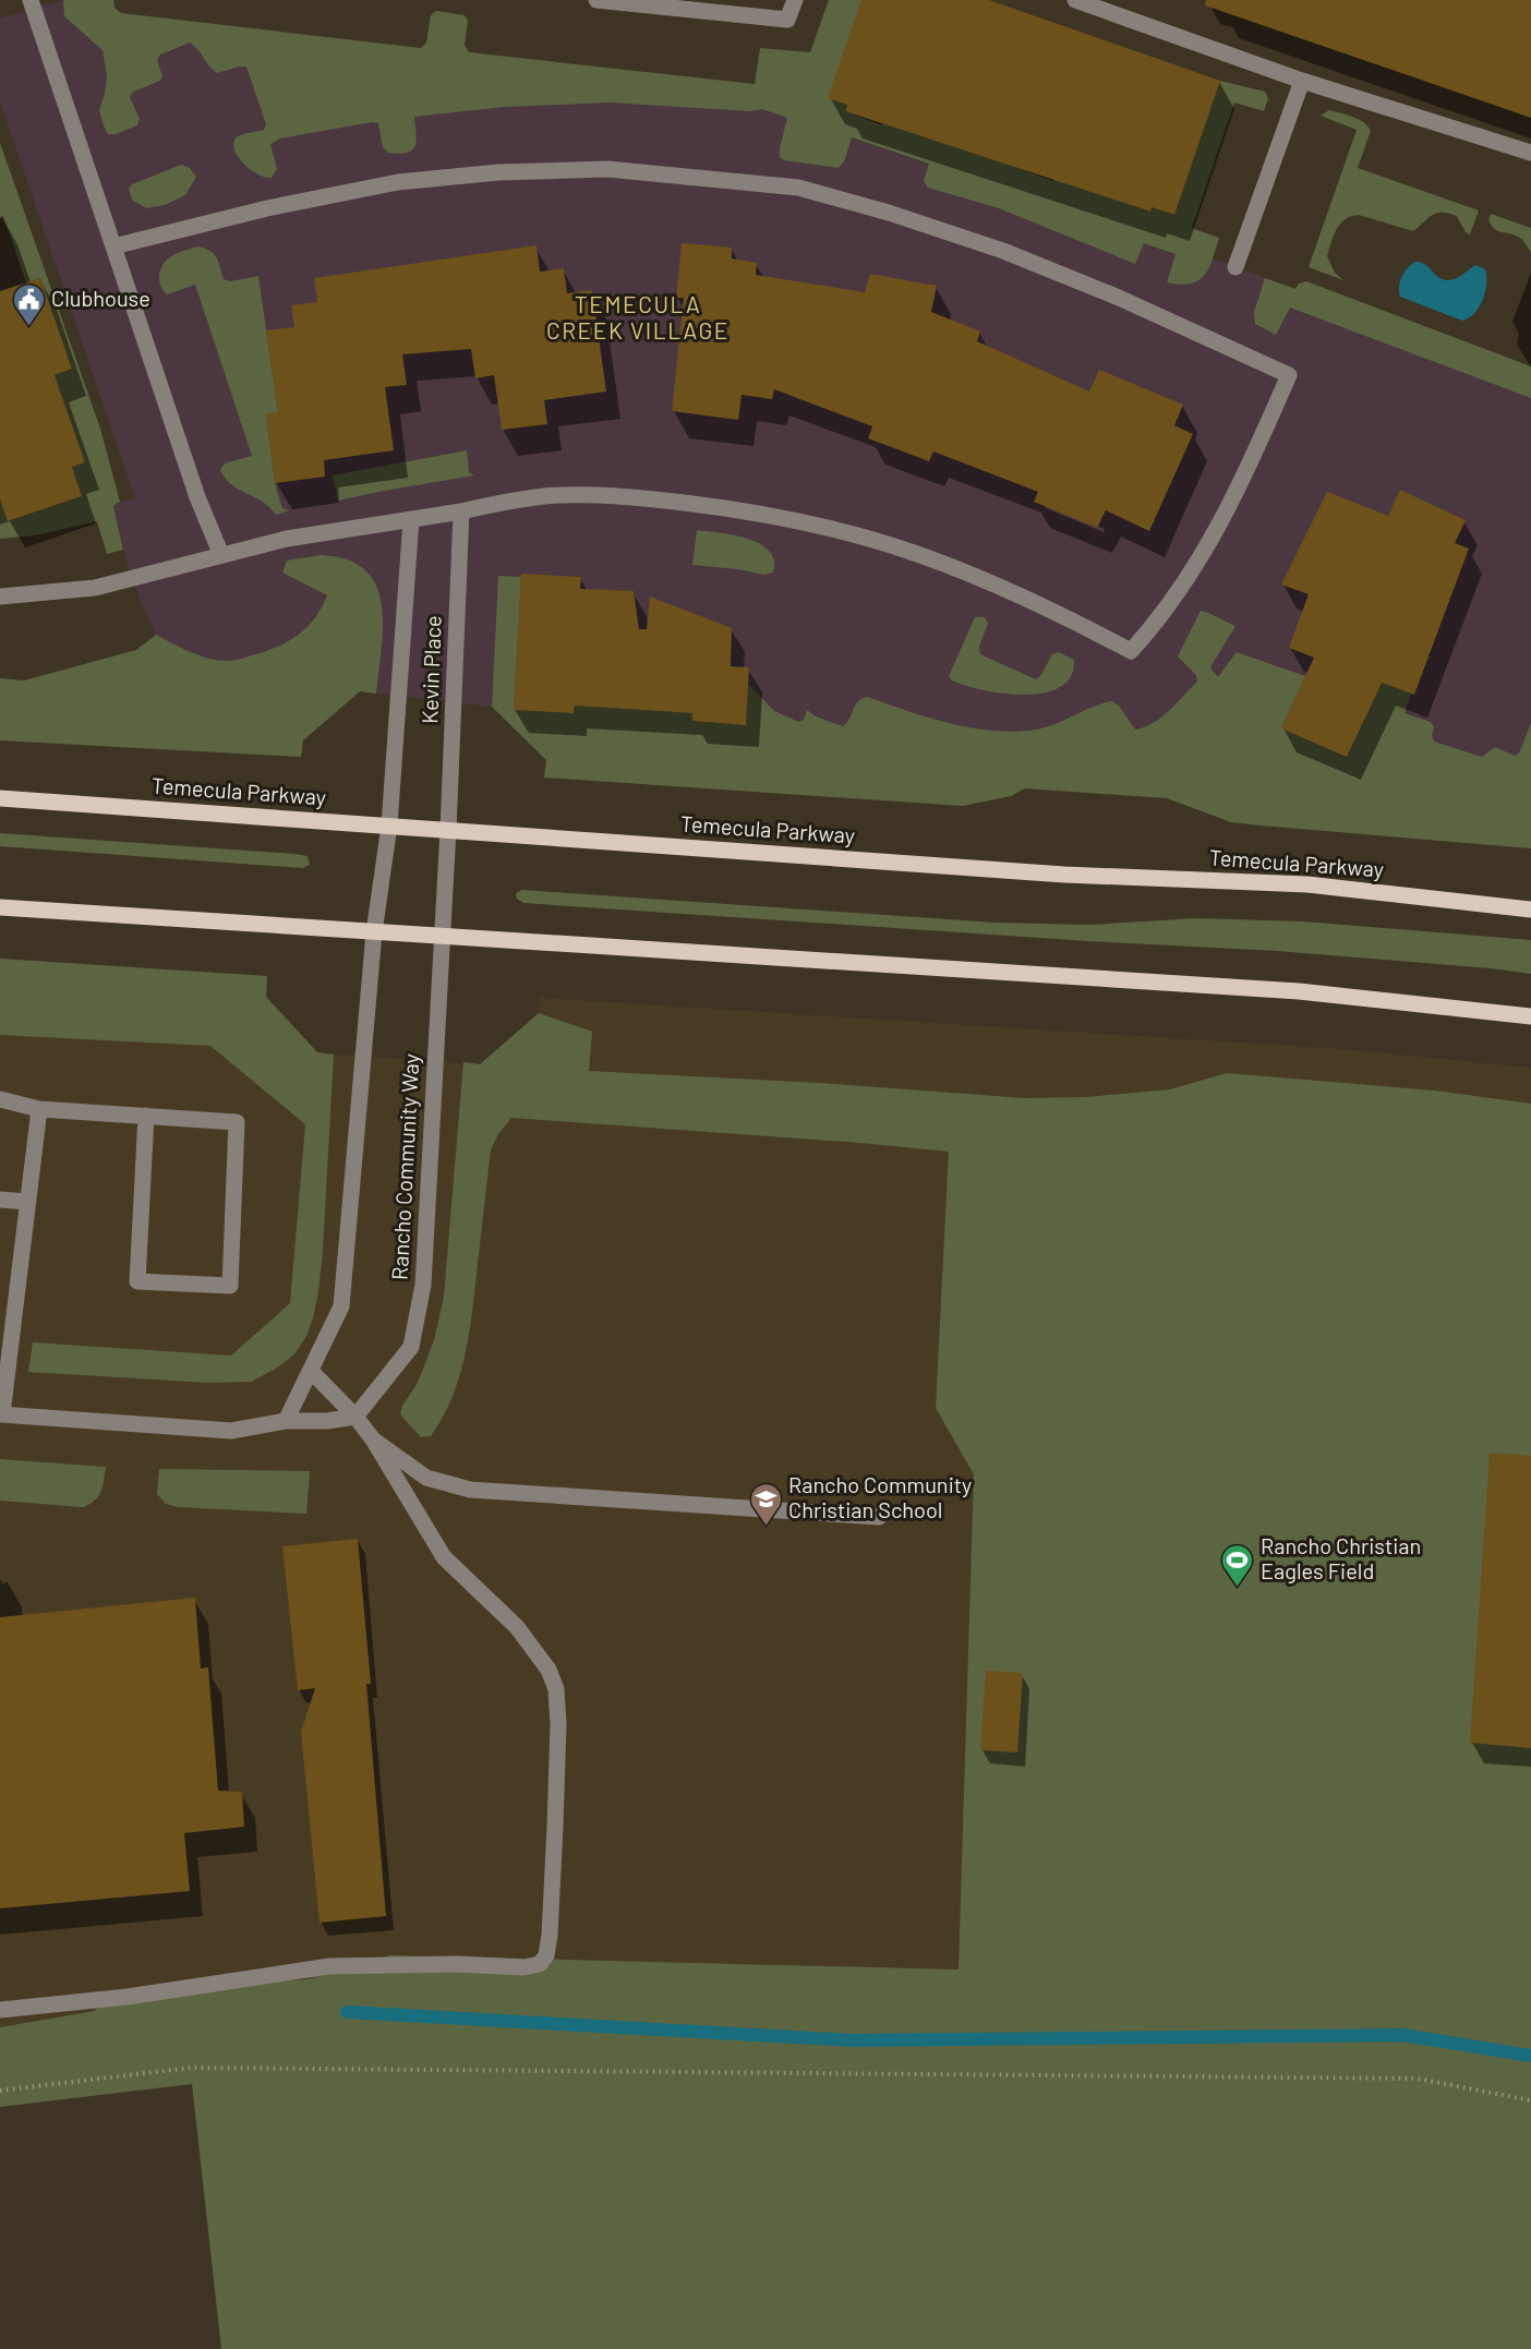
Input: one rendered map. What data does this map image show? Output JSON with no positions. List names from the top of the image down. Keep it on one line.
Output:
{"streets":{"main road":["Temecula Parkway"],"street":["Kevin Place","Rancho Community Way"]},"crossings":[["Kevin Place","Temecula Parkway"],["Kevin Place","Rancho Community Way"],["Temecula Parkway","Rancho Community Way"]],"districts":["TEMECULA CREEK VILLAGE"],"places":{"public building":["Clubhouse"],"school or university":["Rancho Community Christian School"],"sports":["Rancho Christian Eagles Field"]}}
